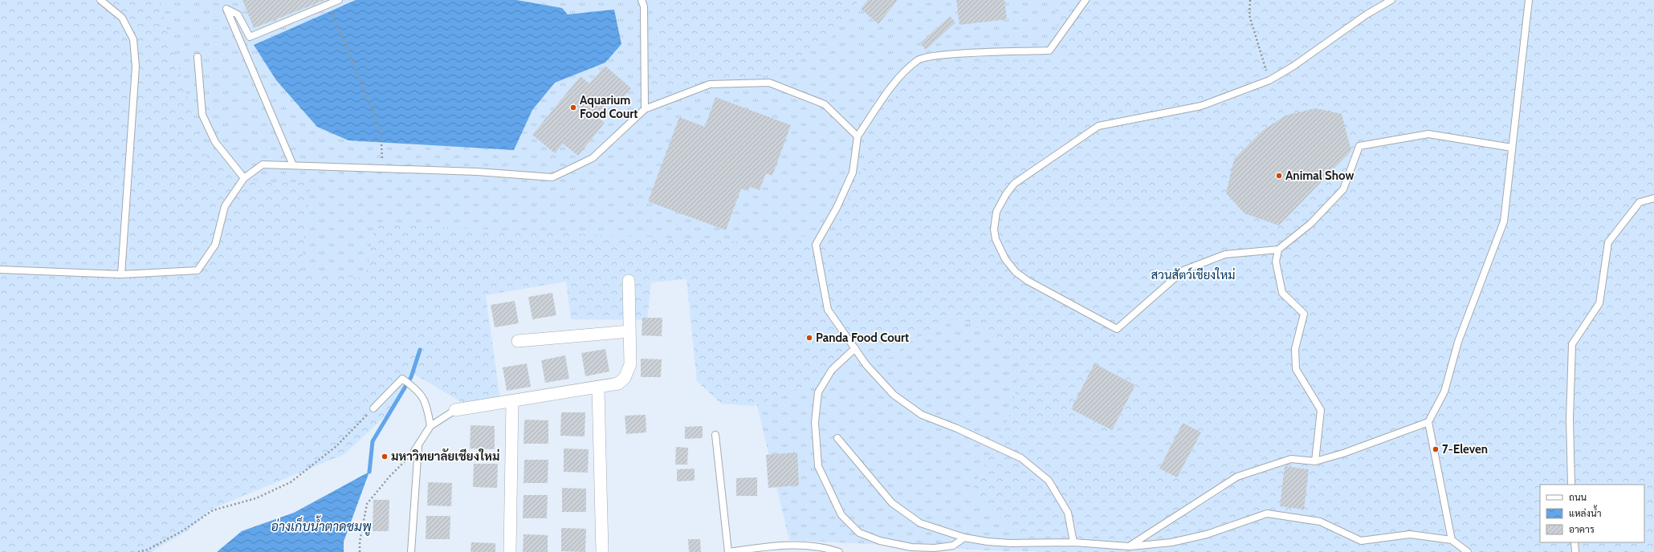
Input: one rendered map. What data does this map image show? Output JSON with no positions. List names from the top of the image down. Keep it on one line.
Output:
{"water":["อ่างเก็บน้ำตาดชมพู"],"parks":["สวนสัตว์เชียงใหม่"],"places":["Aquarium Food Court","Animal Show","Panda Food Court","7-Eleven","มหาวิทยาลัยเชียงใหม่"],"legend":["ถนน","แหล่งน้ำ","อาคาร"]}
